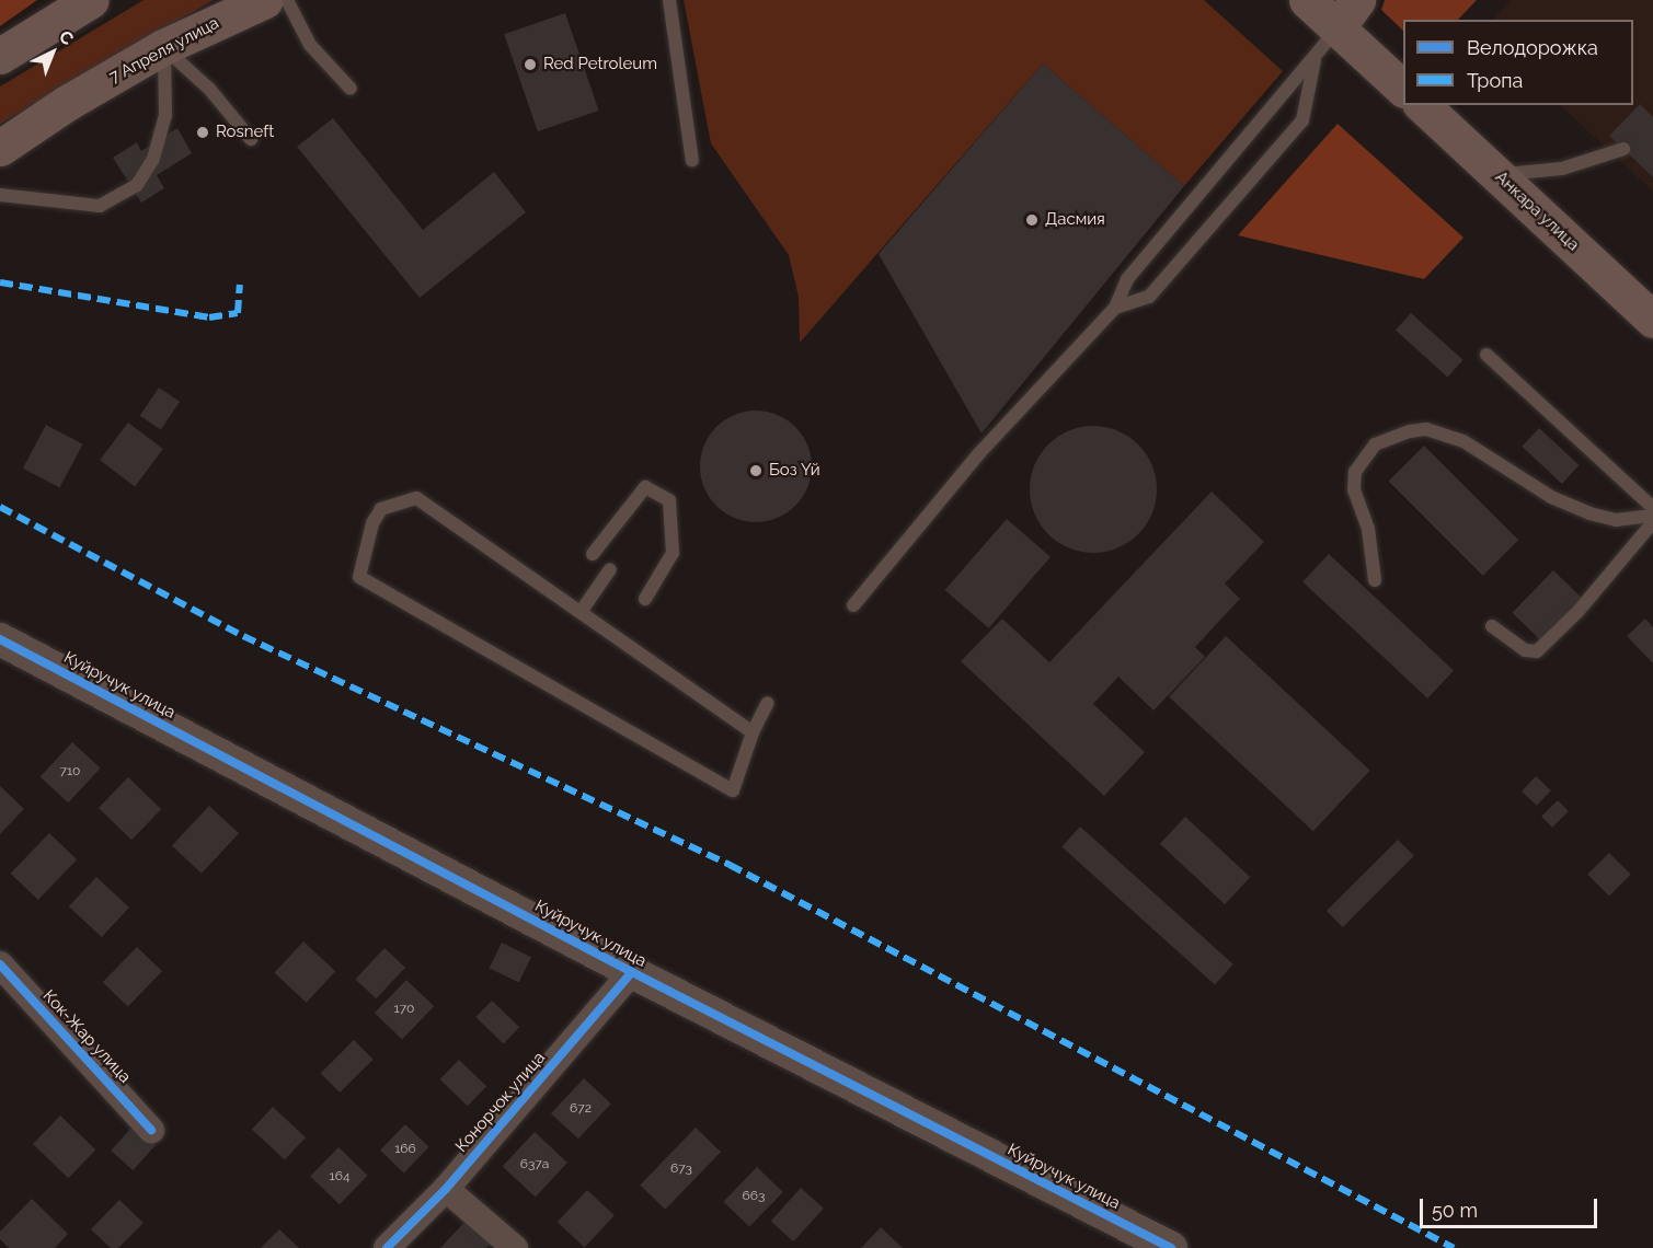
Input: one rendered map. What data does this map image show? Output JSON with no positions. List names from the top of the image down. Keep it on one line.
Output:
{"streets":{"main road":["7 Апреля улица","Анкара улица"],"street":["Куйручук улица","Кок-Жар улица","Конорчок улица"]},"crossings":[["Куйручук улица","Конорчок улица"]],"places":["Red Petroleum","Rosneft","Дасмия","Боз Үй"],"house_numbers":["710","170","672","166","637а","673","164","663"],"legend":["Велодорожка","Тропа"],"scale_bar":"50 m","north":"top right"}
